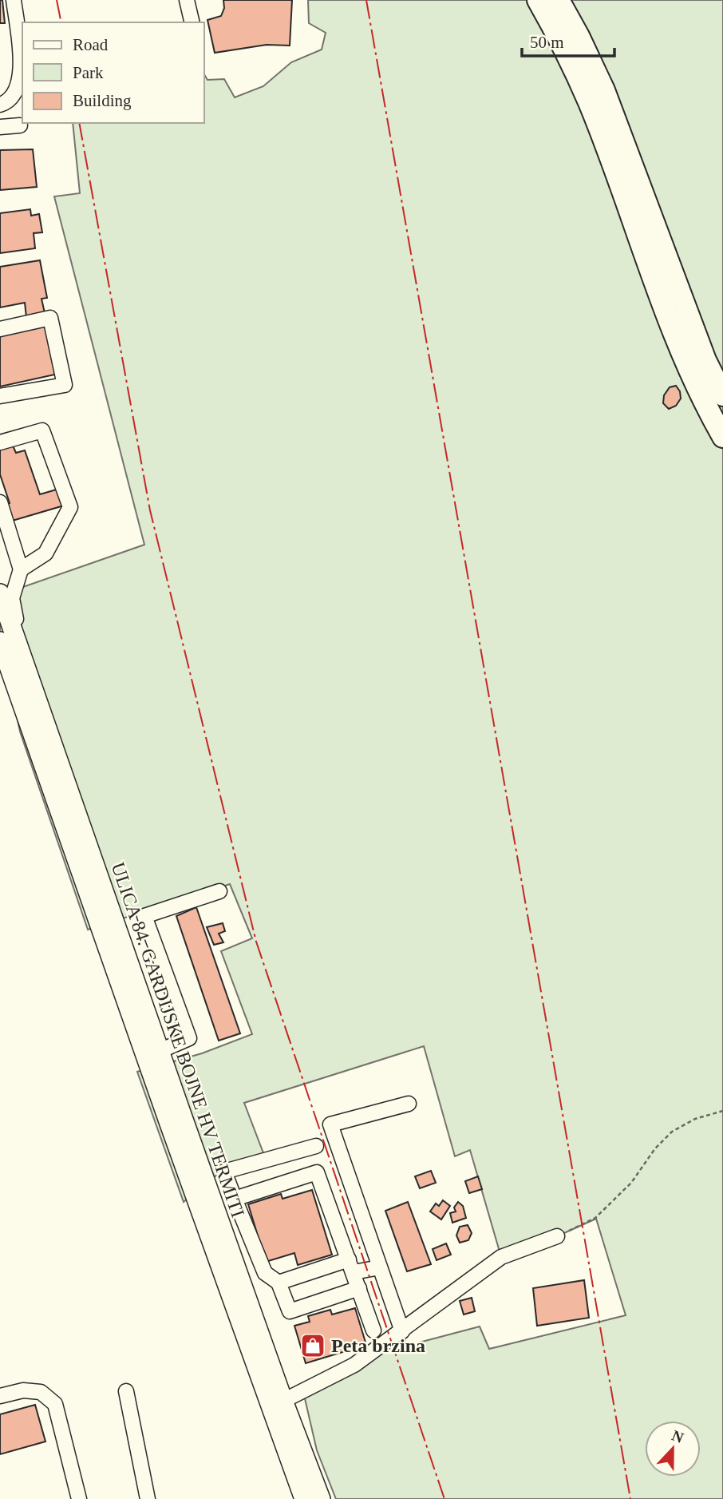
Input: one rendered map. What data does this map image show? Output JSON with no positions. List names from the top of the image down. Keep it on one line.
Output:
{"streets":{"main road":["ULICA 84. GARDIJSKE BOJNE HV TERMITI"]},"places":{"shop":["Peta brzina"]},"legend":["Road","Park","Building"],"scale_bar":"50 m","north":"top"}
